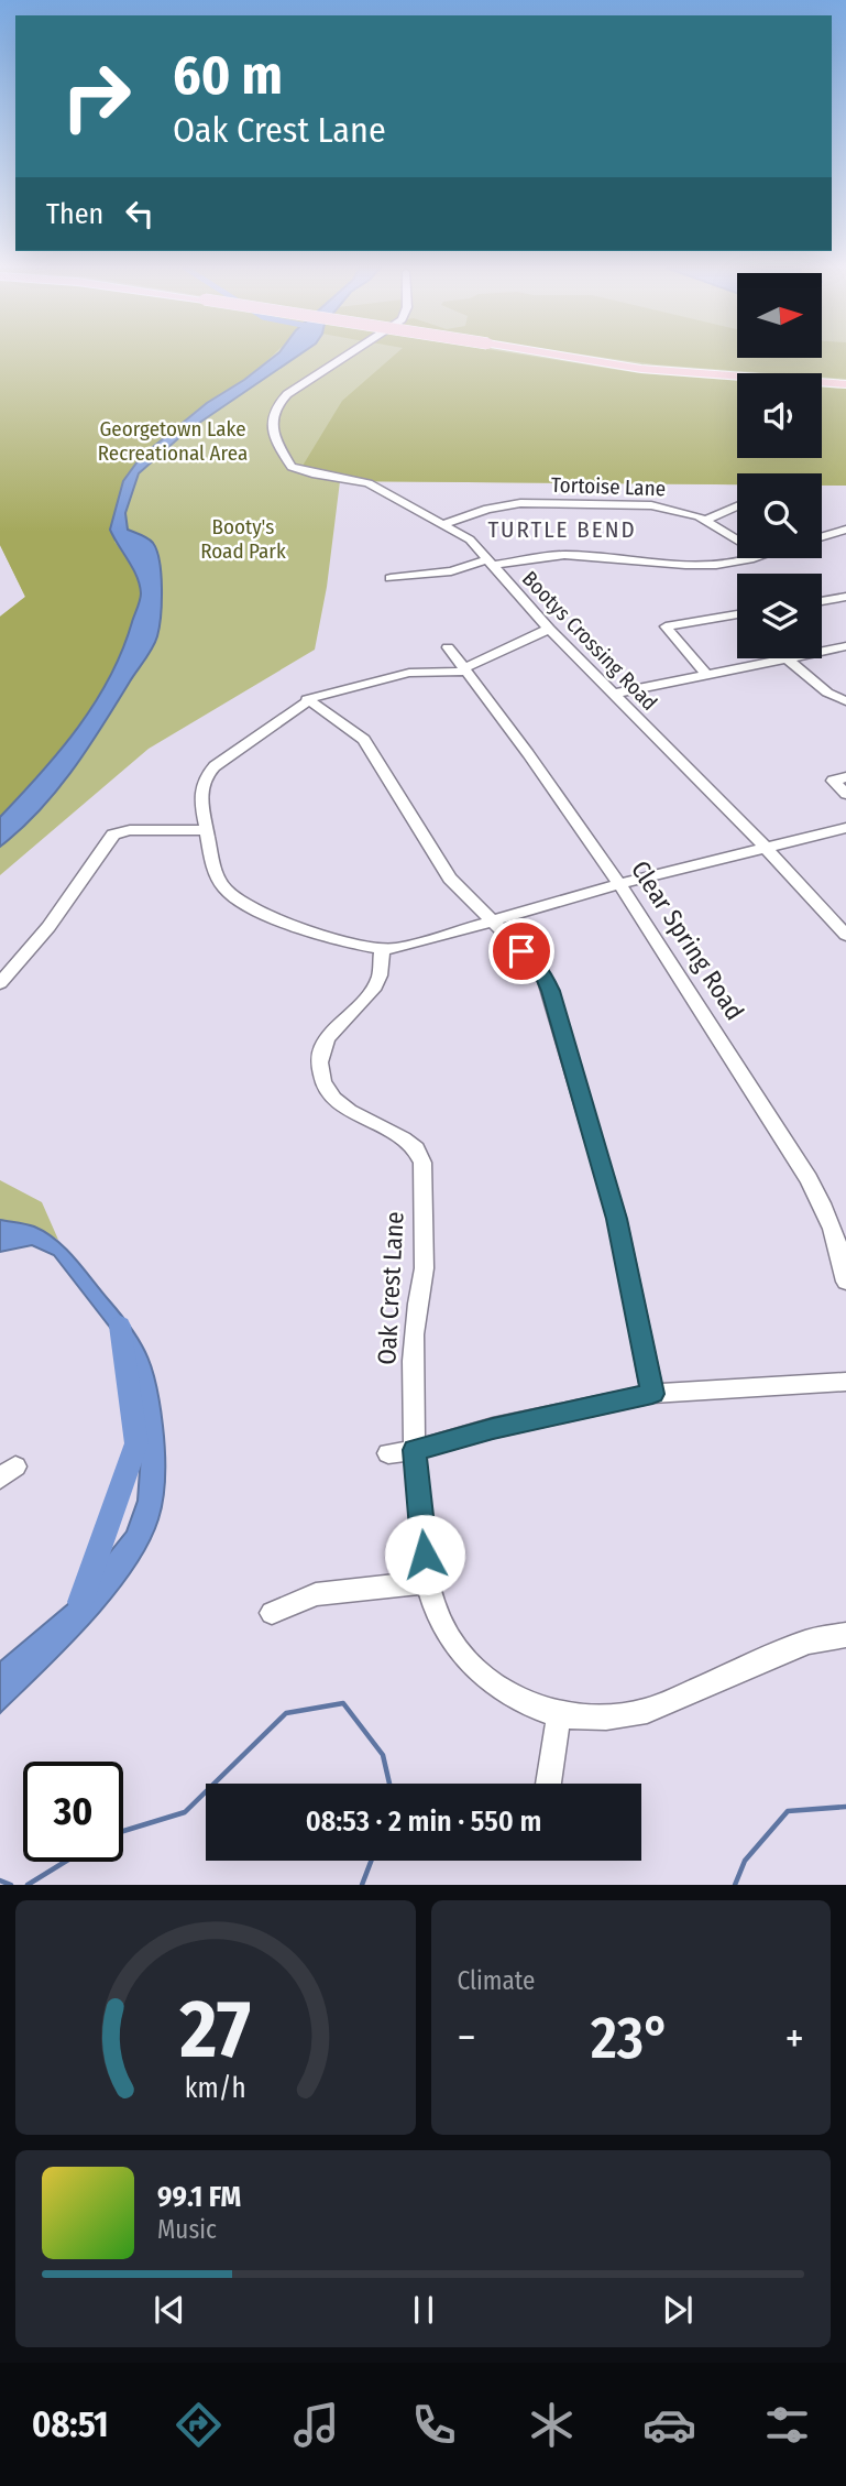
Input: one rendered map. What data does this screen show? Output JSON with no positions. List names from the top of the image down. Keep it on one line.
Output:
{"streets":{"street":["Tortoise Lane","Bootys Crossing Road","Clear Spring Road","Oak Crest Lane"]},"crossings":[["Tortoise Lane","Bootys Crossing Road"]],"districts":["TURTLE BEND"],"parks":["Georgetown Lake Recreational Area","Booty's Road Park"],"north":"right","page":{"turn":["60 m","Oak Crest Lane"],"then":"Then","limit":"30","trip":"08:53 · 2 min · 550 m","tile":"Climate","heat":["−","23°","+"],"song":["99.1 FM","Music"],"tabs":"08:51","gauge":["27","km/h"]}}
